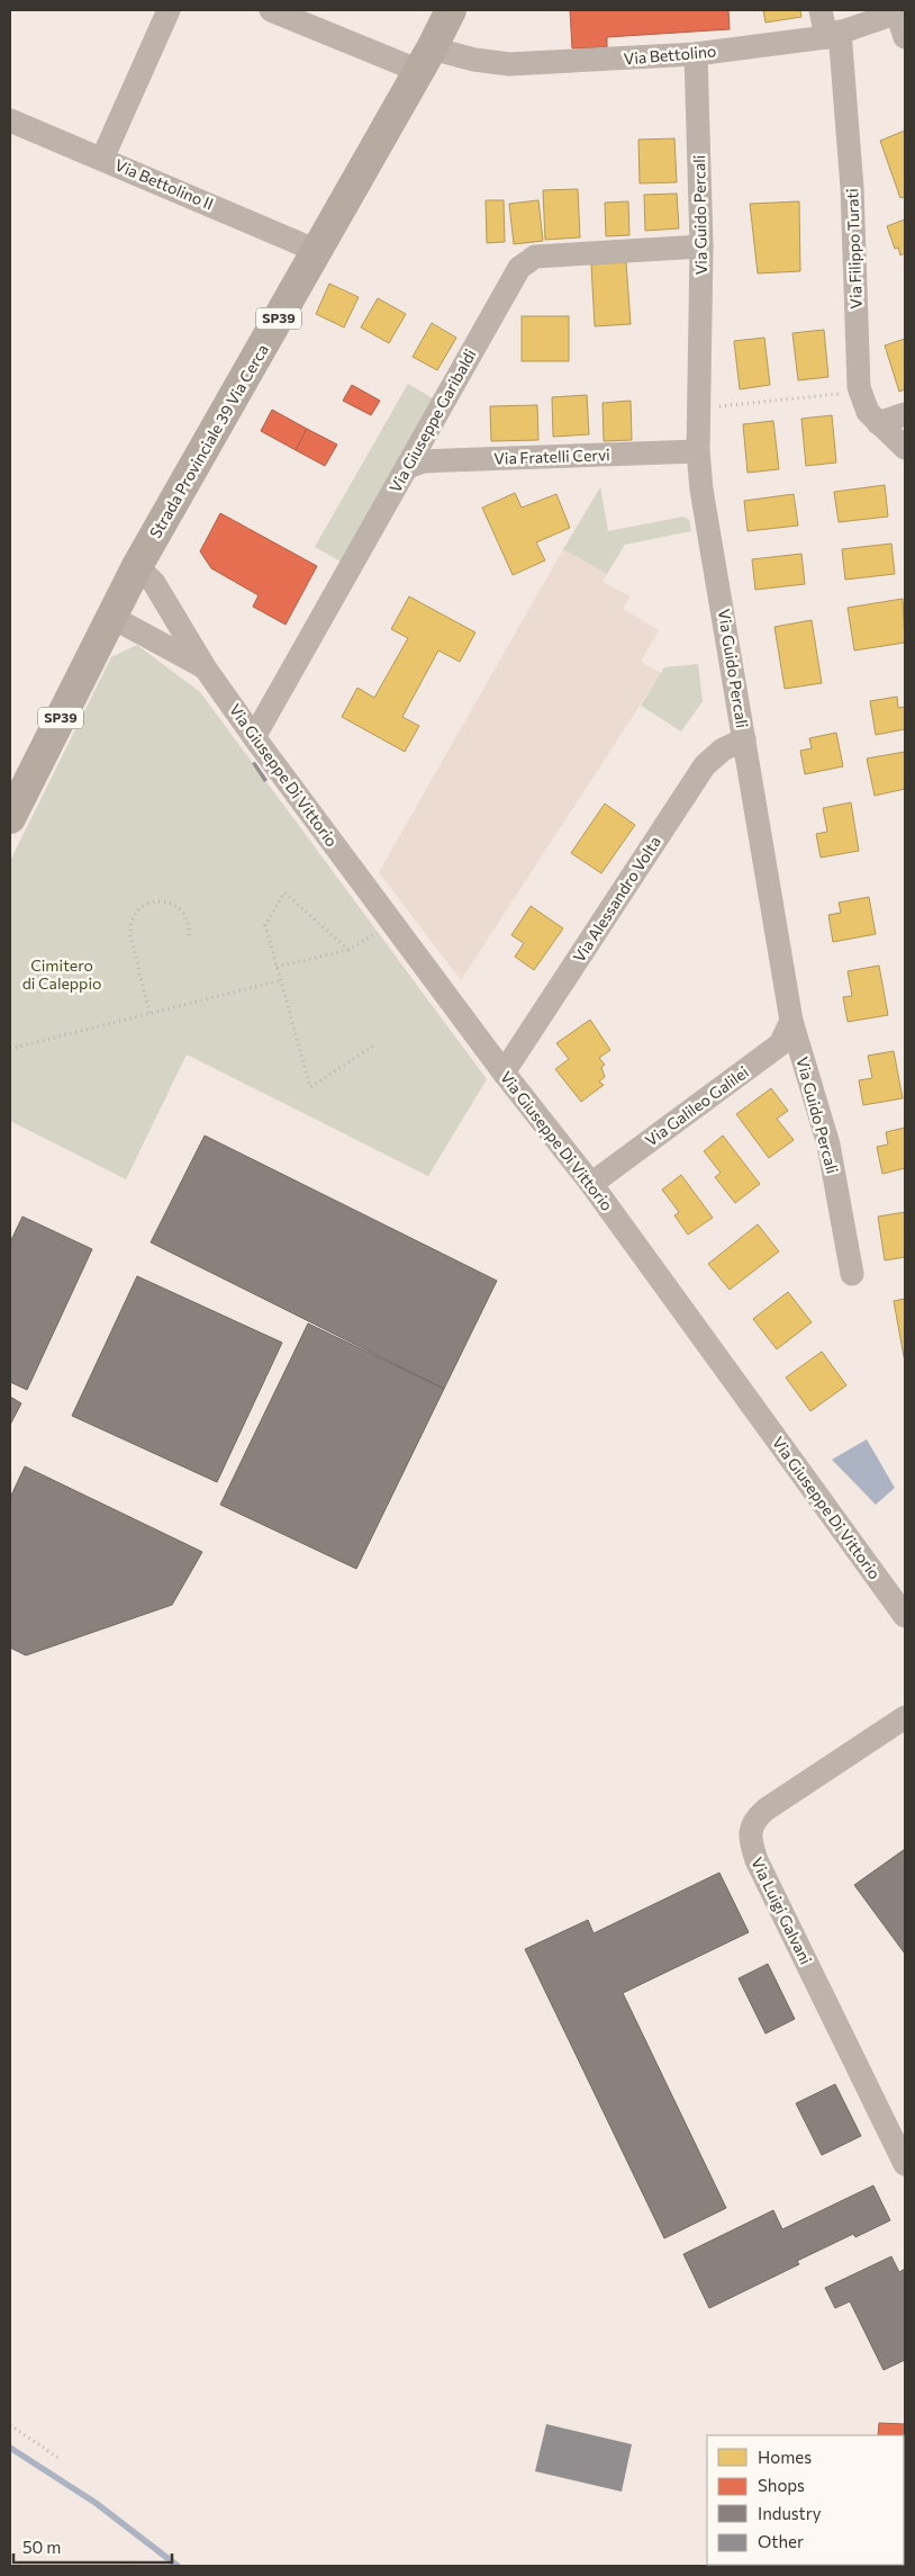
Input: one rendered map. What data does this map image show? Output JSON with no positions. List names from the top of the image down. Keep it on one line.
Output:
{"streets":{"main road":["SP39","Strada Provinciale 39 Via Cerca"],"street":["Via Bettolino","Via Bettolino II","Via Guido Percali","Via Filippo Turati","Via Giuseppe Garibaldi","Via Fratelli Cervi","Via Giuseppe Di Vittorio","Via Alessandro Volta","Via Galileo Galilei","Via Luigi Galvani"]},"crossings":[["Via Bettolino","Via Guido Percali"],["Via Bettolino","Via Filippo Turati"],["Via Bettolino","Strada Provinciale 39 Via Cerca"],["Via Bettolino II","Strada Provinciale 39 Via Cerca"],["Via Guido Percali","Via Giuseppe Garibaldi"],["Via Guido Percali","Via Fratelli Cervi"],["Via Guido Percali","Via Alessandro Volta"],["Via Guido Percali","Via Galileo Galilei"],["Via Giuseppe Garibaldi","Via Fratelli Cervi"],["Via Giuseppe Garibaldi","Via Giuseppe Di Vittorio"],["Strada Provinciale 39 Via Cerca","Via Giuseppe Di Vittorio"],["Via Giuseppe Di Vittorio","Via Alessandro Volta"],["Via Giuseppe Di Vittorio","Via Galileo Galilei"]],"parks":["Cimitero di Caleppio"],"legend":["Homes","Shops","Industry","Other"],"scale_bar":"50 m"}
